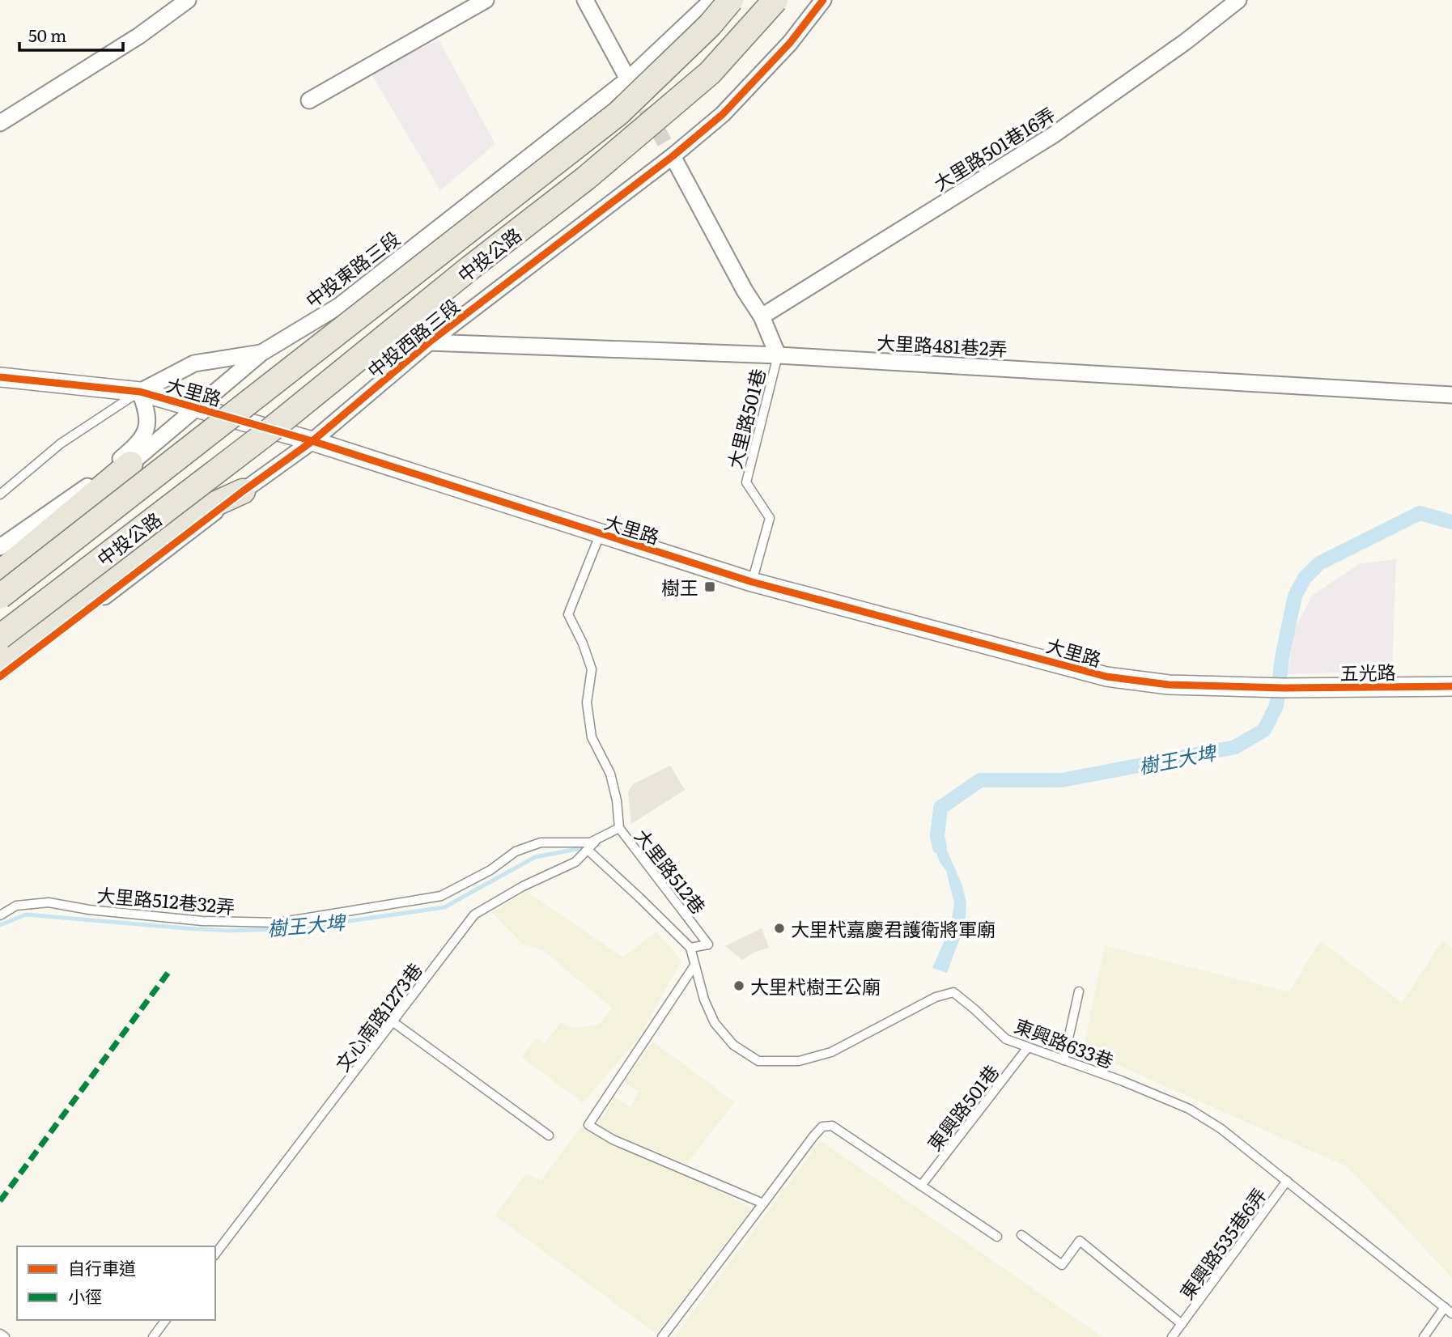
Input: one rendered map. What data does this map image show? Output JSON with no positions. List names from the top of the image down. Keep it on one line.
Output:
{"streets":{"main road":["中投公路"],"street":["大里路501巷16弄","中投東路三段","中投西路三段","大里路481巷2弄","大里路","五光路"],"lane":["大里路501巷","大里路512巷","大里路512巷32弄","文心南路1273巷","東興路633巷","東興路501巷","東興路535巷6弄"]},"crossings":[["中投東路三段","大里路"],["中投西路三段","大里路481巷2弄"],["中投西路三段","大里路"],["大里路481巷2弄","大里路501巷"],["大里路","大里路501巷"],["大里路","五光路"],["大里路","大里路512巷"],["大里路512巷","大里路512巷32弄"],["大里路512巷","文心南路1273巷"],["大里路512巷","東興路633巷"],["大里路512巷32弄","文心南路1273巷"],["東興路633巷","東興路501巷"],["東興路633巷","東興路535巷6弄"]],"water":["樹王大埤"],"places":{"transit":["樹王"],"other":["大里杙嘉慶君護衛將軍廟","大里杙樹王公廟"]},"legend":["自行車道","小徑"],"scale_bar":"50 m"}
